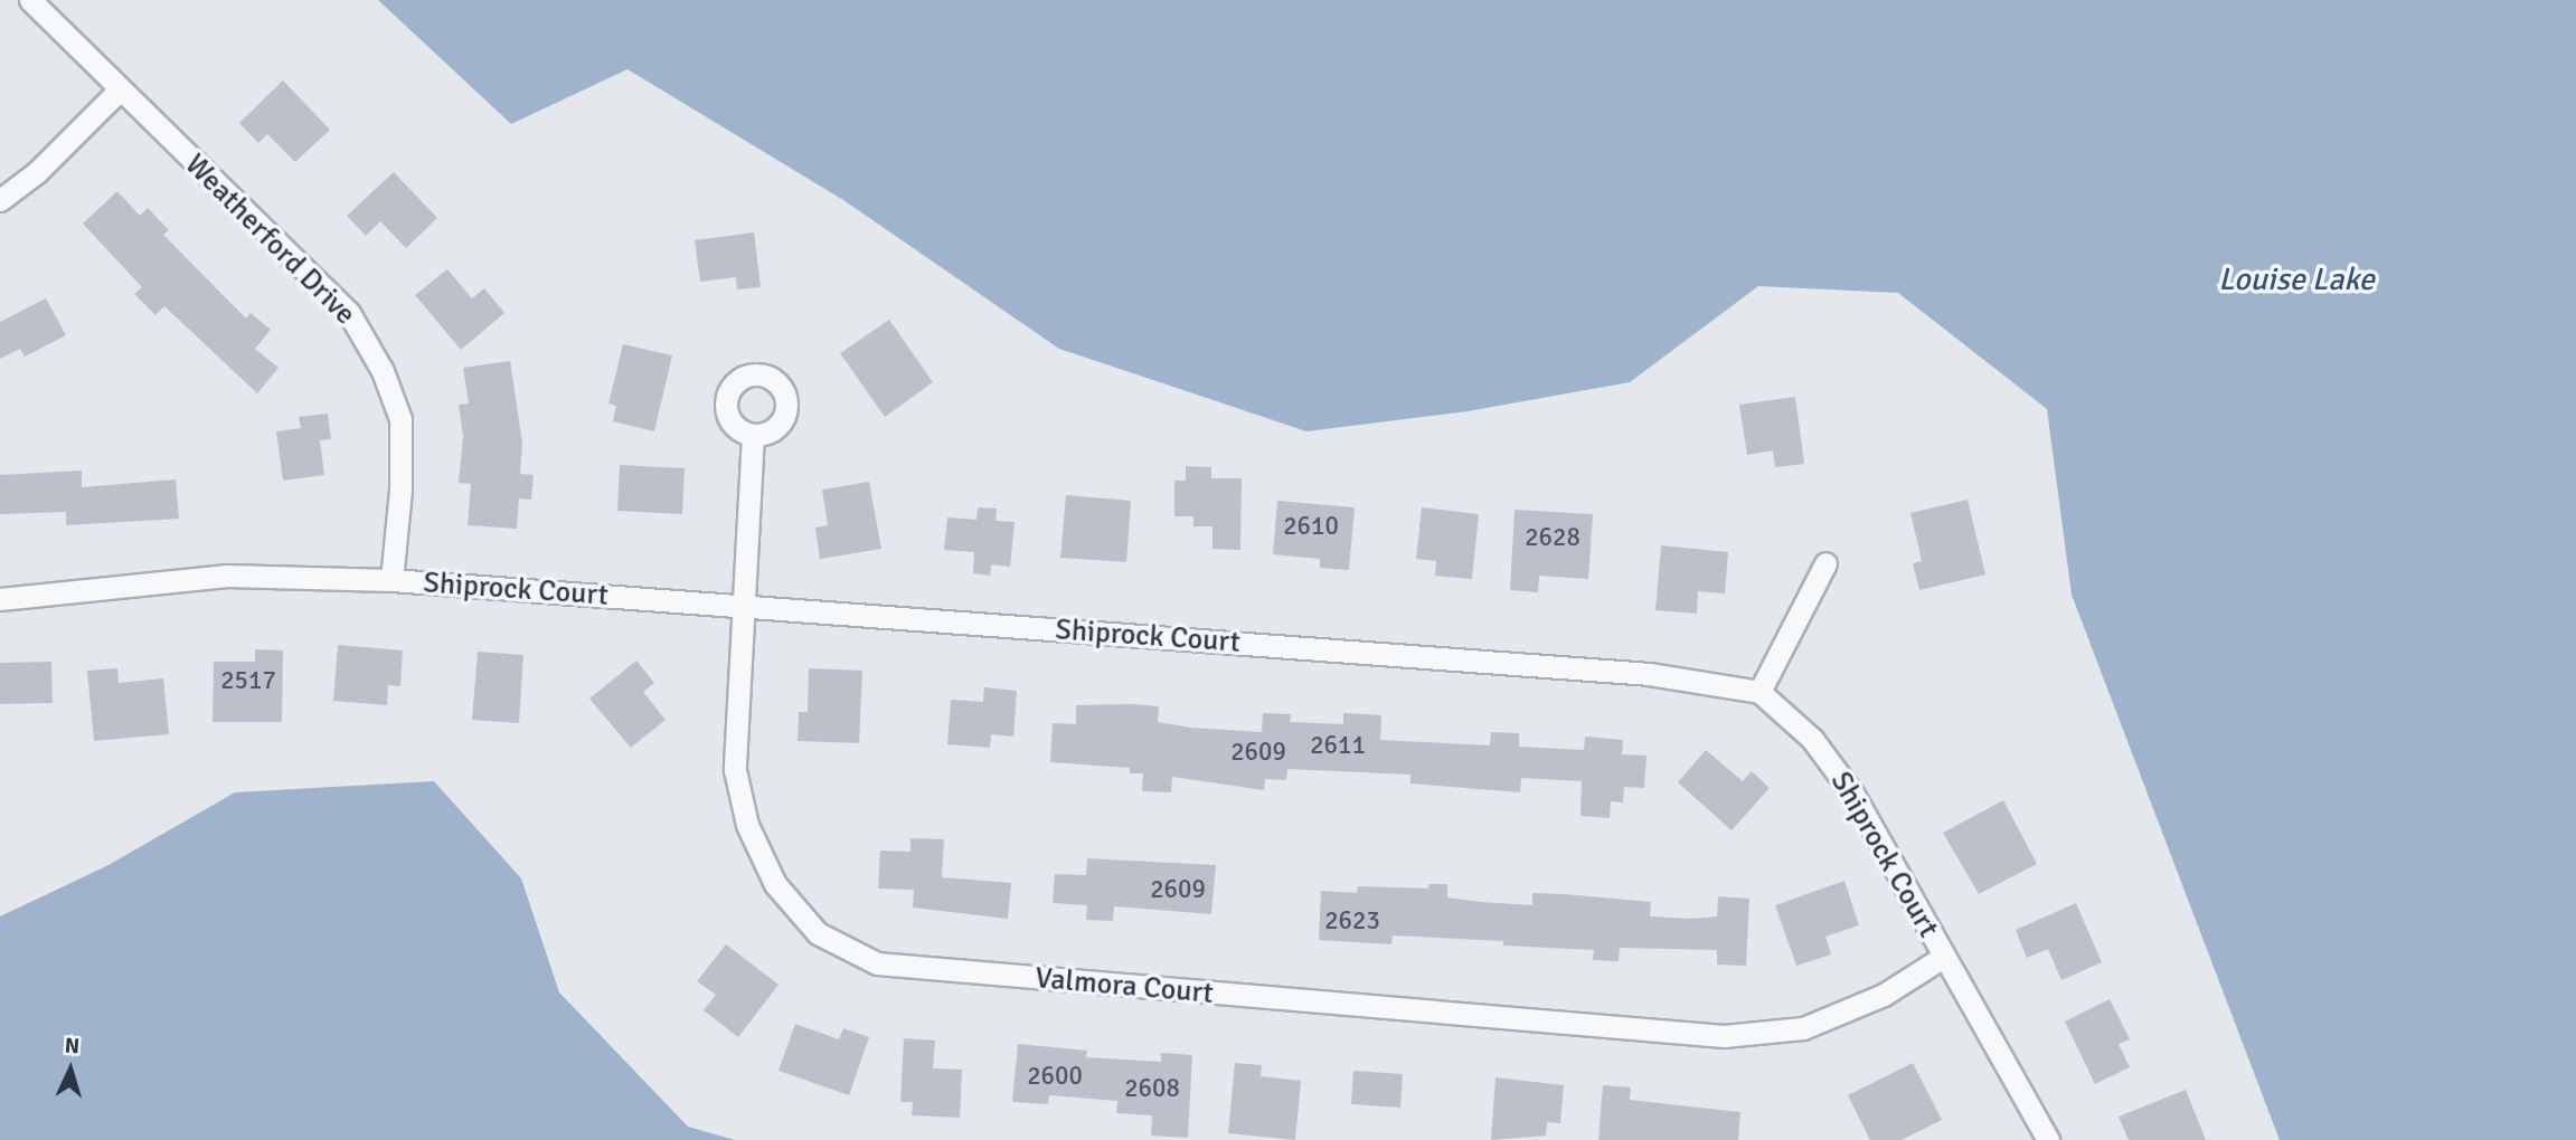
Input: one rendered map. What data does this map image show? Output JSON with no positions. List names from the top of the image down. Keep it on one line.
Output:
{"streets":{"street":["Weatherford Drive","Shiprock Court","Valmora Court"]},"crossings":[["Weatherford Drive","Shiprock Court"],["Shiprock Court","Valmora Court"]],"water":["Louise Lake"],"house_numbers":["2610","2628","2517","2611","2609","2609","2623","2600","2608"],"north":"top"}
